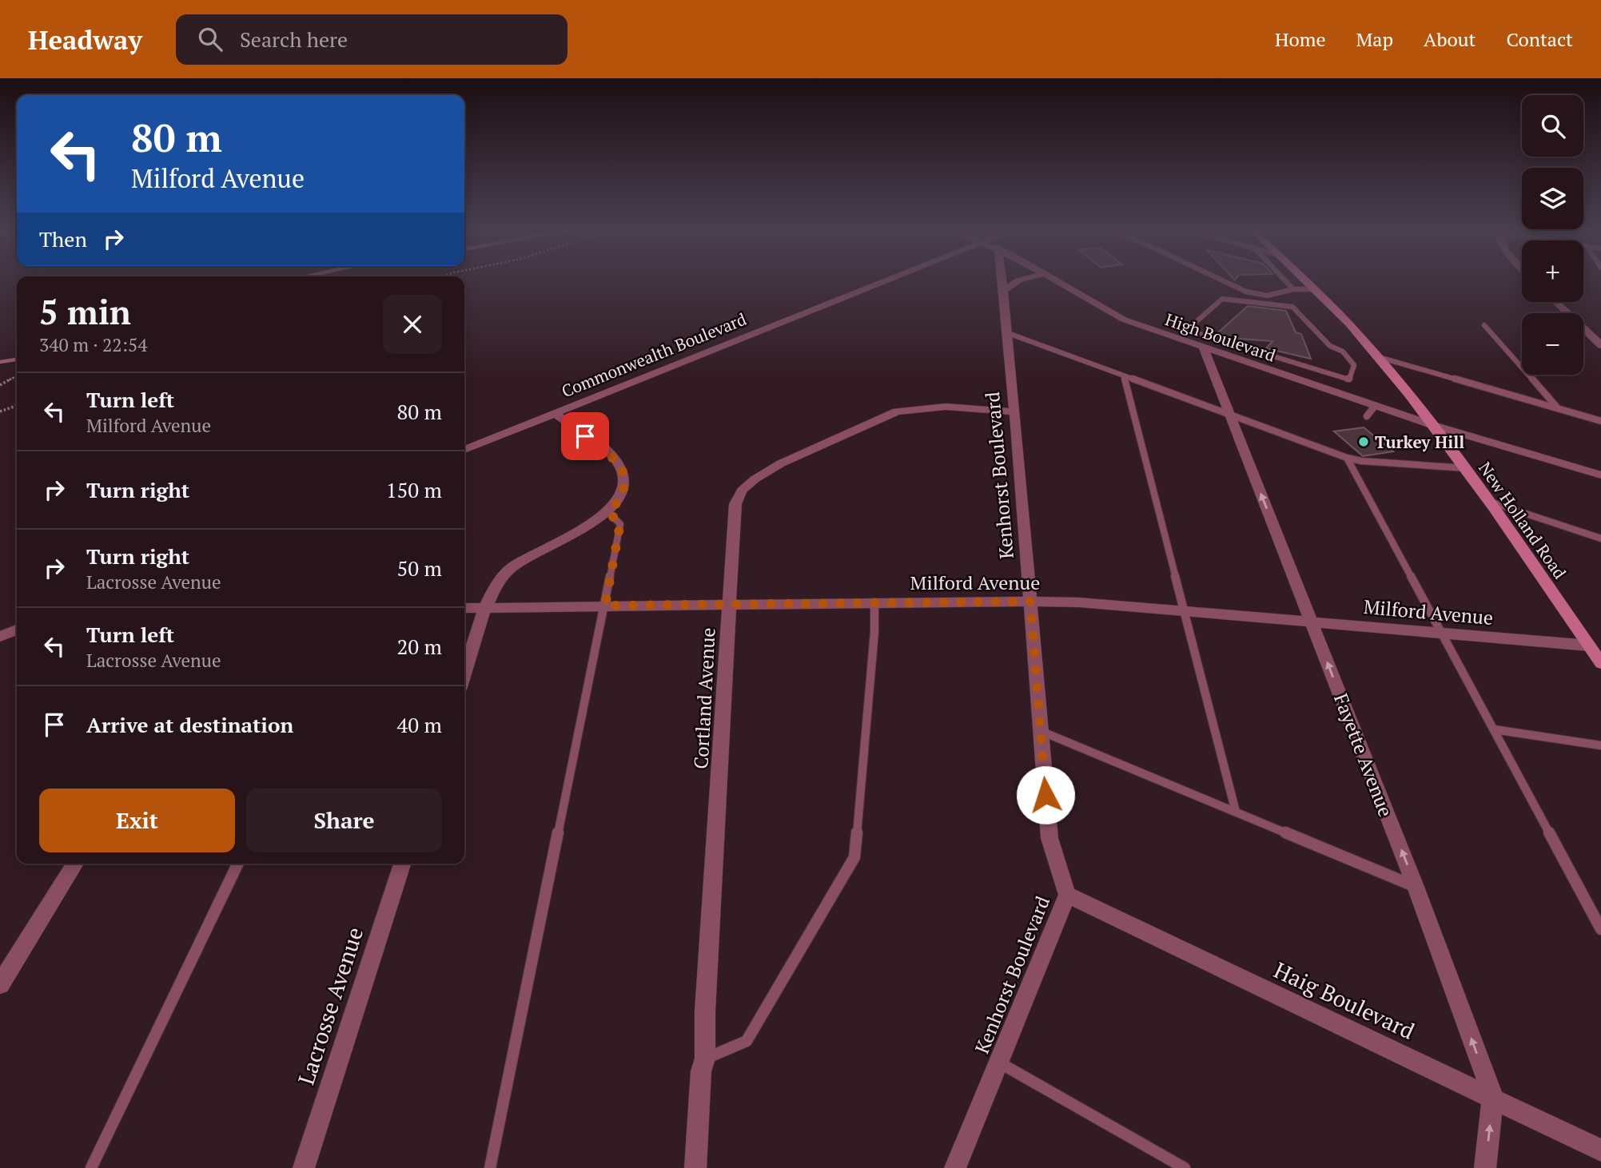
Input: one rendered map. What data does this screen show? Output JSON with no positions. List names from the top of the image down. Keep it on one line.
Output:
{"streets":{"main road":["New Holland Road"],"street":["High Boulevard","Commonwealth Boulevard","Kenhorst Boulevard","Milford Avenue","Cortland Avenue","Fayette Avenue","Haig Boulevard","Lacrosse Avenue"]},"crossings":[["High Boulevard","New Holland Road"],["High Boulevard","Fayette Avenue"],["Kenhorst Boulevard","Milford Avenue"],["Kenhorst Boulevard","Cortland Avenue"],["Kenhorst Boulevard","Haig Boulevard"],["New Holland Road","Milford Avenue"],["Milford Avenue","Cortland Avenue"],["Milford Avenue","Fayette Avenue"],["Fayette Avenue","Haig Boulevard"]],"one_way":["Fayette Avenue"],"places":["Turkey Hill"],"page":{"header":"Headway","search":"Search here","nav":["Home","Map","About","Contact"],"map_buttons":["+","−"],"turn":["80 m","Milford Avenue"],"then":"Then","heading":["5 min","340 m · 22:54"],"list":[{"name":"Turn left","note":"Milford Avenue","value":"80 m"},{"name":"Turn right","value":"150 m"},{"name":"Turn right","note":"Lacrosse Avenue","value":"50 m"},{"name":"Turn left","note":"Lacrosse Avenue","value":"20 m"},{"name":"Arrive at destination","value":"40 m"}],"buttons":["Exit","Share"]}}
